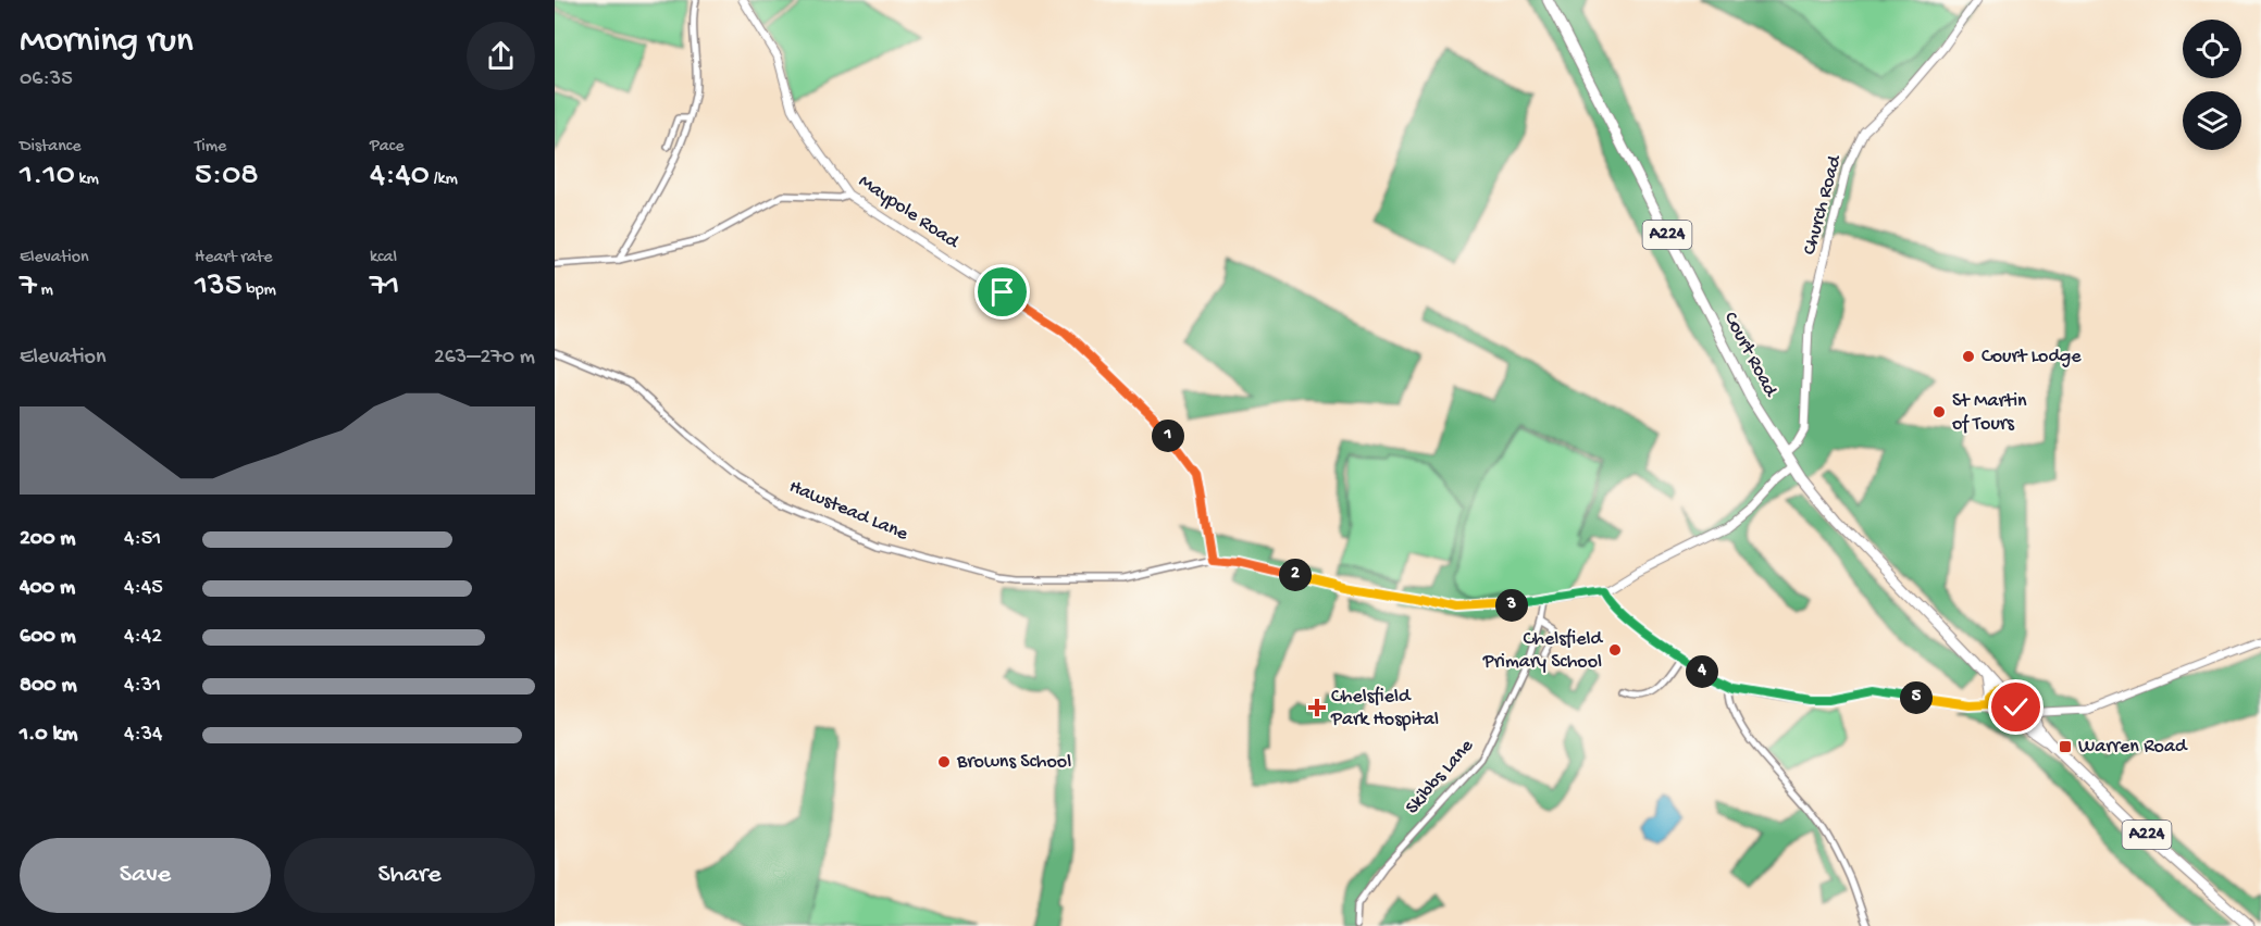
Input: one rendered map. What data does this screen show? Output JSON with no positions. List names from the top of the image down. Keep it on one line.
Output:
{"streets":{"main road":["A224","Court Road"],"street":["Church Road","Maypole Road","Hawstead Lane","Skibbs Lane"]},"crossings":[["Church Road","Court Road"],["Maypole Road","Hawstead Lane"],["A224","Court Road"]],"places":{"other":["Court Lodge","St Martin of Tours","Chelsfield Primary School","Browns School"],"health":["Chelsfield Park Hospital"],"transit":["Warren Road"]},"page":{"heading":["Morning run","06:35"],"stats":[["Distance","1.10 km"],["Time","5:08"],["Pace","4:40 /km"],["Elevation","7 m"],["Heart rate","135 bpm"],["kcal","71"]],"chart":["Elevation","263–270 m"],"pins":["1","2","3","4","5"],"list":[{"name":"200 m","note":"4:51"},{"name":"400 m","note":"4:45"},{"name":"600 m","note":"4:42"},{"name":"800 m","note":"4:31"},{"name":"1.0 km","note":"4:34"}],"buttons":["Save","Share"]}}
